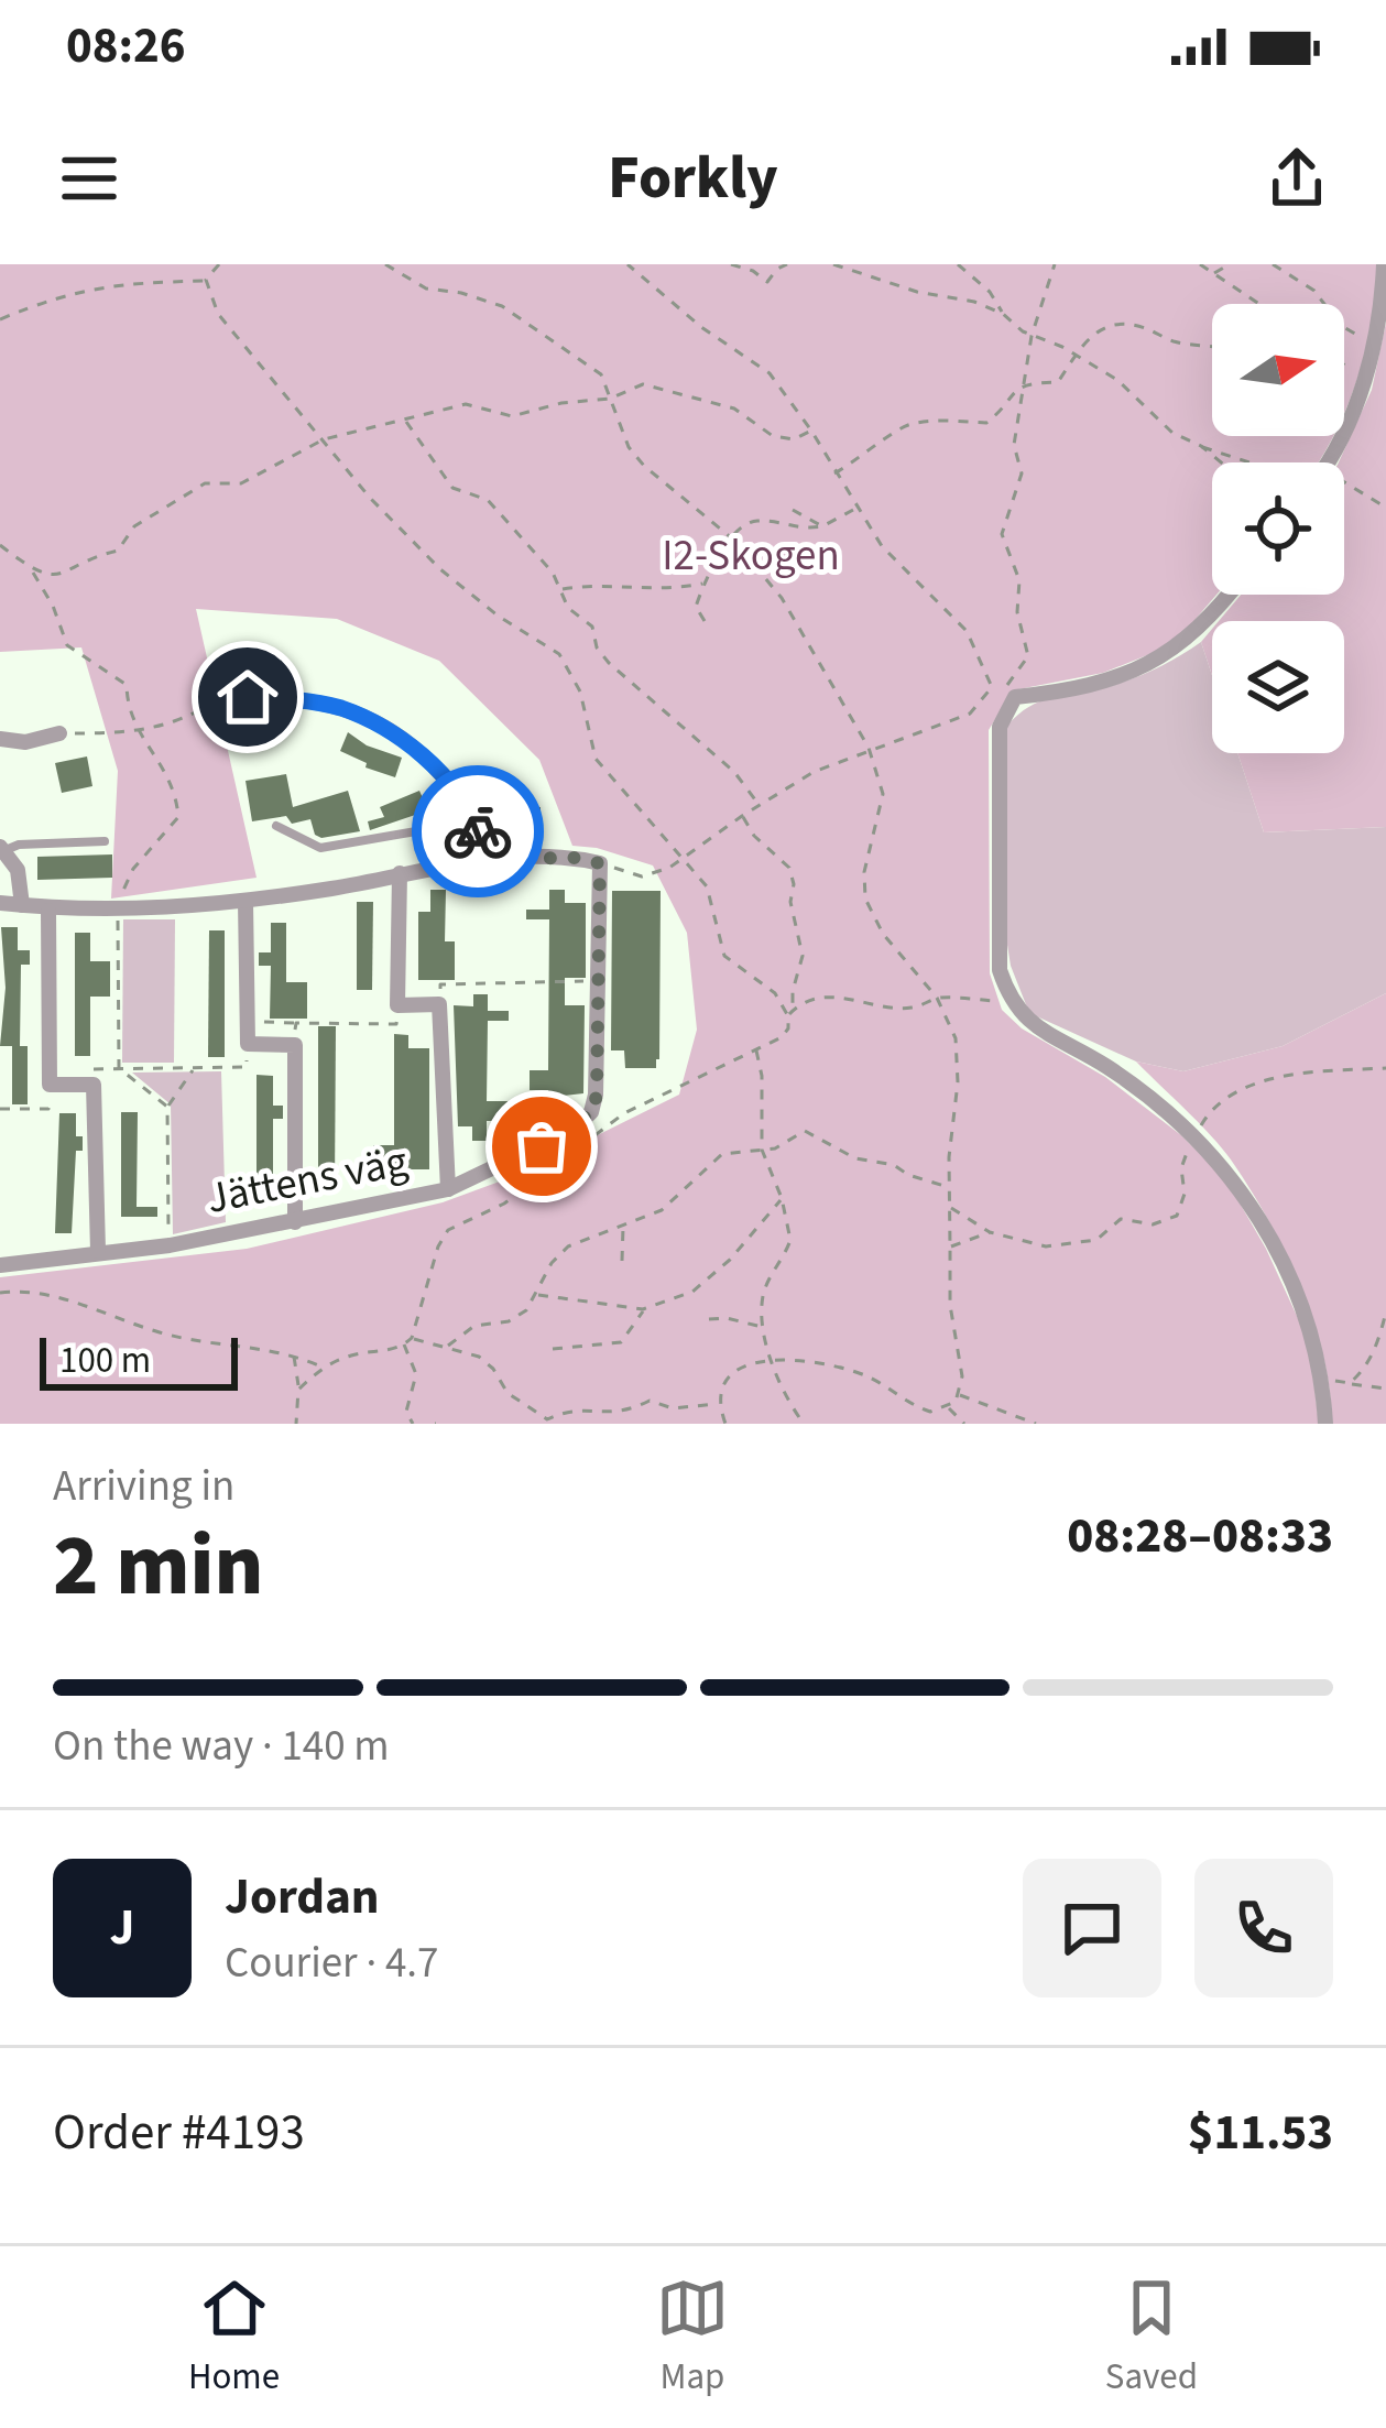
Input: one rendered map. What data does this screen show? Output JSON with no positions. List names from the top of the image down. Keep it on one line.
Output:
{"streets":{"street":["Jättens väg"]},"parks":["I2-Skogen"],"scale_bar":"100 m","north":"right","page":{"status":"08:26","header":"Forkly","scale":"100 m","heading":["2 min","Arriving in","08:28–08:33"],"panel":["Jordan","Courier · 4.7","Order #4193","$11.53"],"bar":"On the way · 140 m","round":"J","tabs":["Home","Map","Saved"]}}
